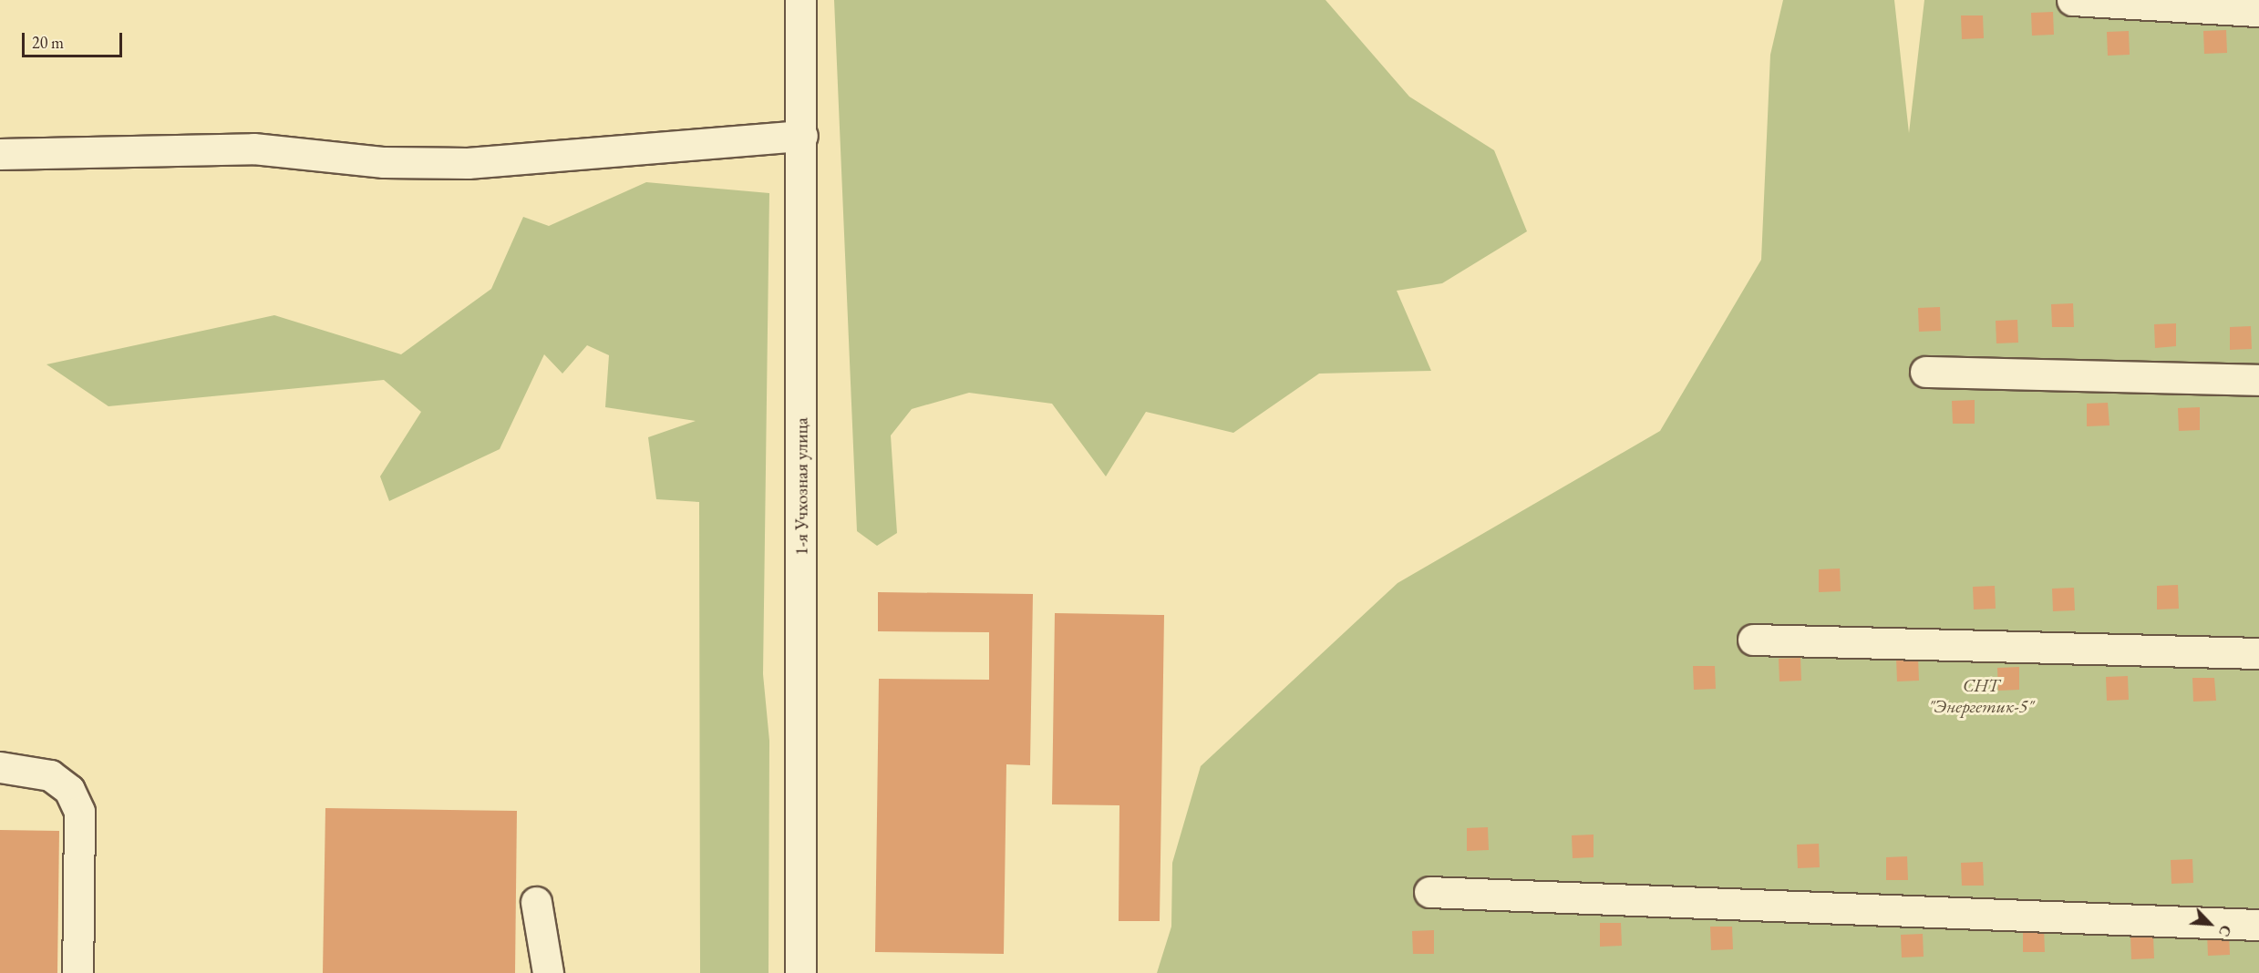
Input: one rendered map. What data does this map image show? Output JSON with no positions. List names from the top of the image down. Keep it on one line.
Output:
{"streets":{"street":["1-я Учхозная улица"]},"parks":["СНТ \"Энергетик-5\""],"scale_bar":"20 m","north":"bottom right"}
